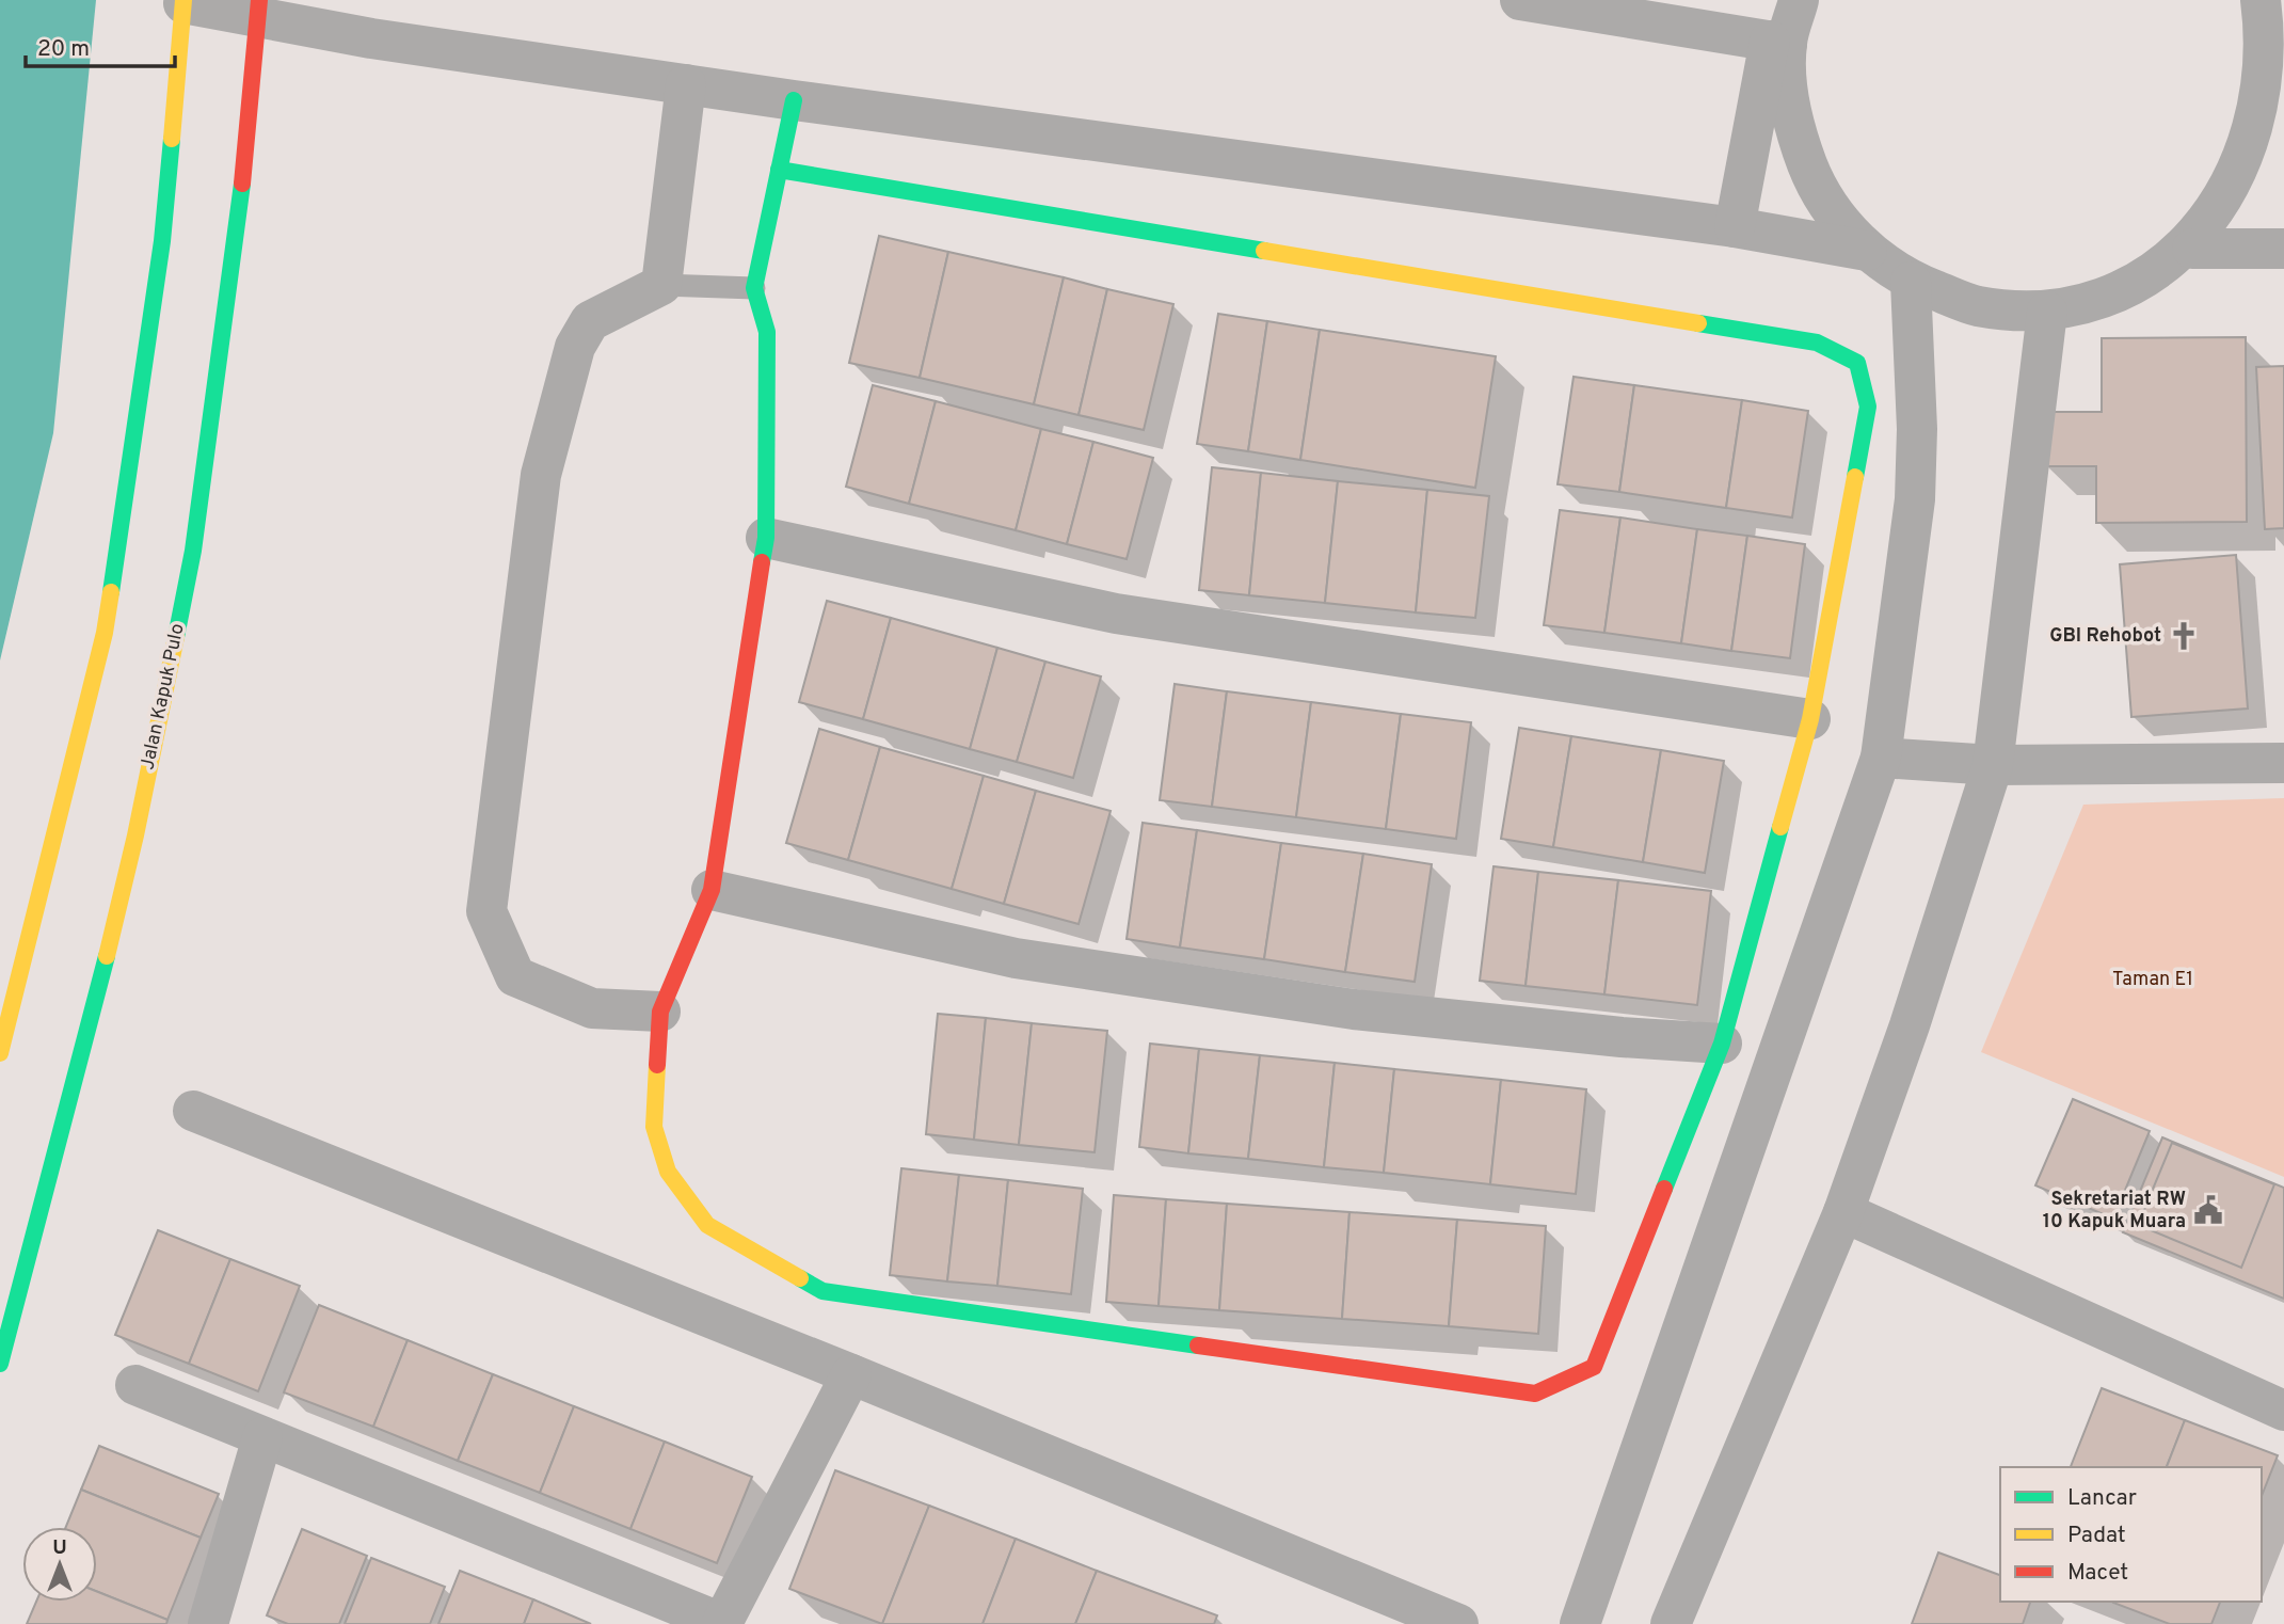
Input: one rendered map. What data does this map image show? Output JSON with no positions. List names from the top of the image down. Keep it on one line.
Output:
{"streets":{"street":["Jalan Kapuk Pulo"]},"parks":["Taman E1"],"places":{"church":["GBI Rehobot"],"public building":["Sekretariat RW 10 Kapuk Muara"]},"legend":["Lancar","Padat","Macet"],"scale_bar":"20 m","north":"top"}
